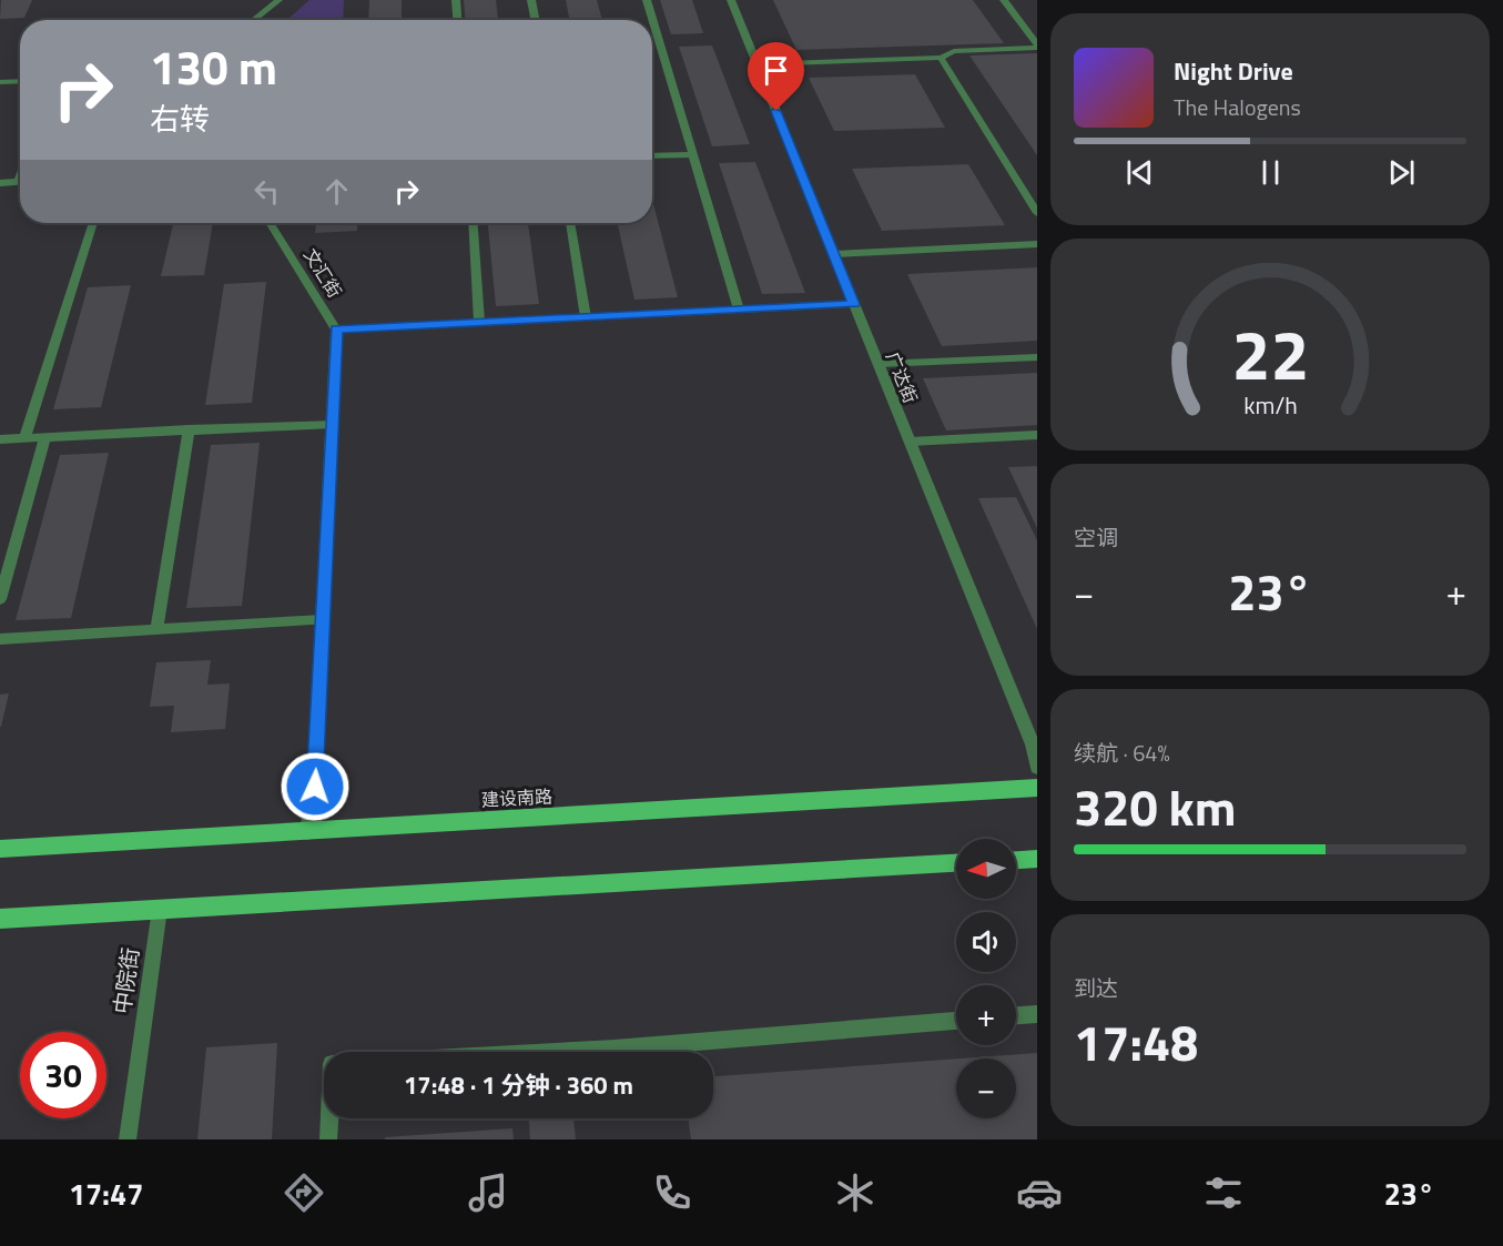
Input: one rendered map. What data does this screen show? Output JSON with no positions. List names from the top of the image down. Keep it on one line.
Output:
{"streets":{"main road":["建设南路"],"street":["文汇街","广达街","中院街"]},"north":"left","page":{"turn":["130 m","右转"],"song":["Night Drive","The Halogens"],"tile":["空调",["续航 · 64%","320 km"],["到达","17:48"]],"heat":["−","23°","+"],"map_buttons":["+","−"],"limit":"30","trip":"17:48 · 1 分钟 · 360 m","tabs":["17:47","23°"],"gauge":["22","km/h"]}}
